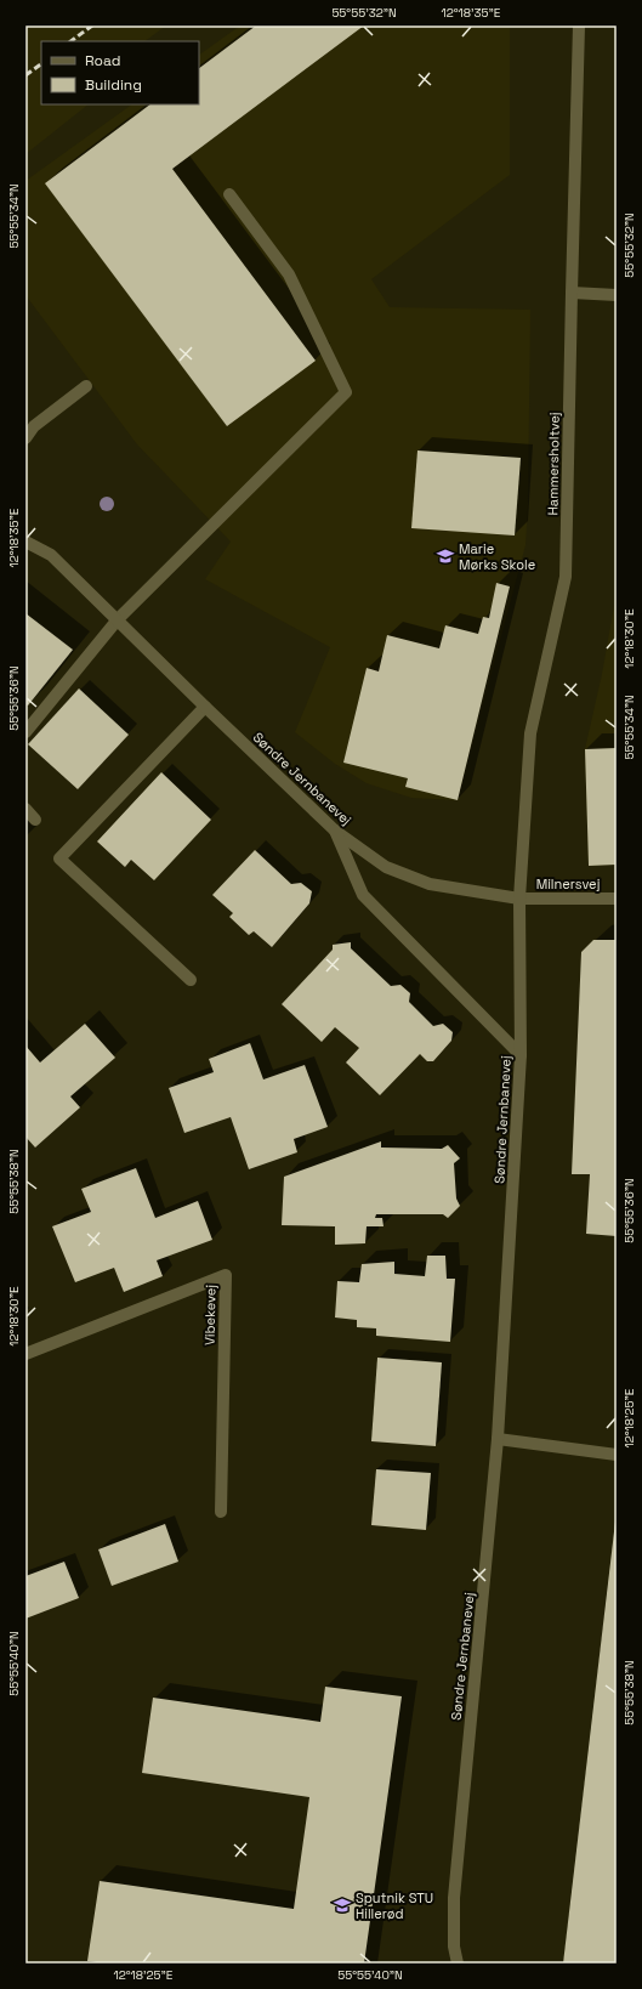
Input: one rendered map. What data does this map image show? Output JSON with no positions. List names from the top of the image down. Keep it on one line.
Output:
{"streets":{"street":["Hammersholtvej","Søndre Jernbanevej","Milnersvej","Vibekevej"]},"crossings":[["Hammersholtvej","Søndre Jernbanevej"],["Hammersholtvej","Milnersvej"],["Søndre Jernbanevej","Milnersvej"]],"places":{"school or university":["Marie Mørks Skole","Sputnik STU Hillerød"]},"legend":["Road","Building"],"coordinates":["55°55'32\"N","12°18'35\"E","55°55'34\"N","12°18'30\"E","55°55'36\"N","55°55'38\"N","12°18'25\"E","55°55'40\"N"]}
